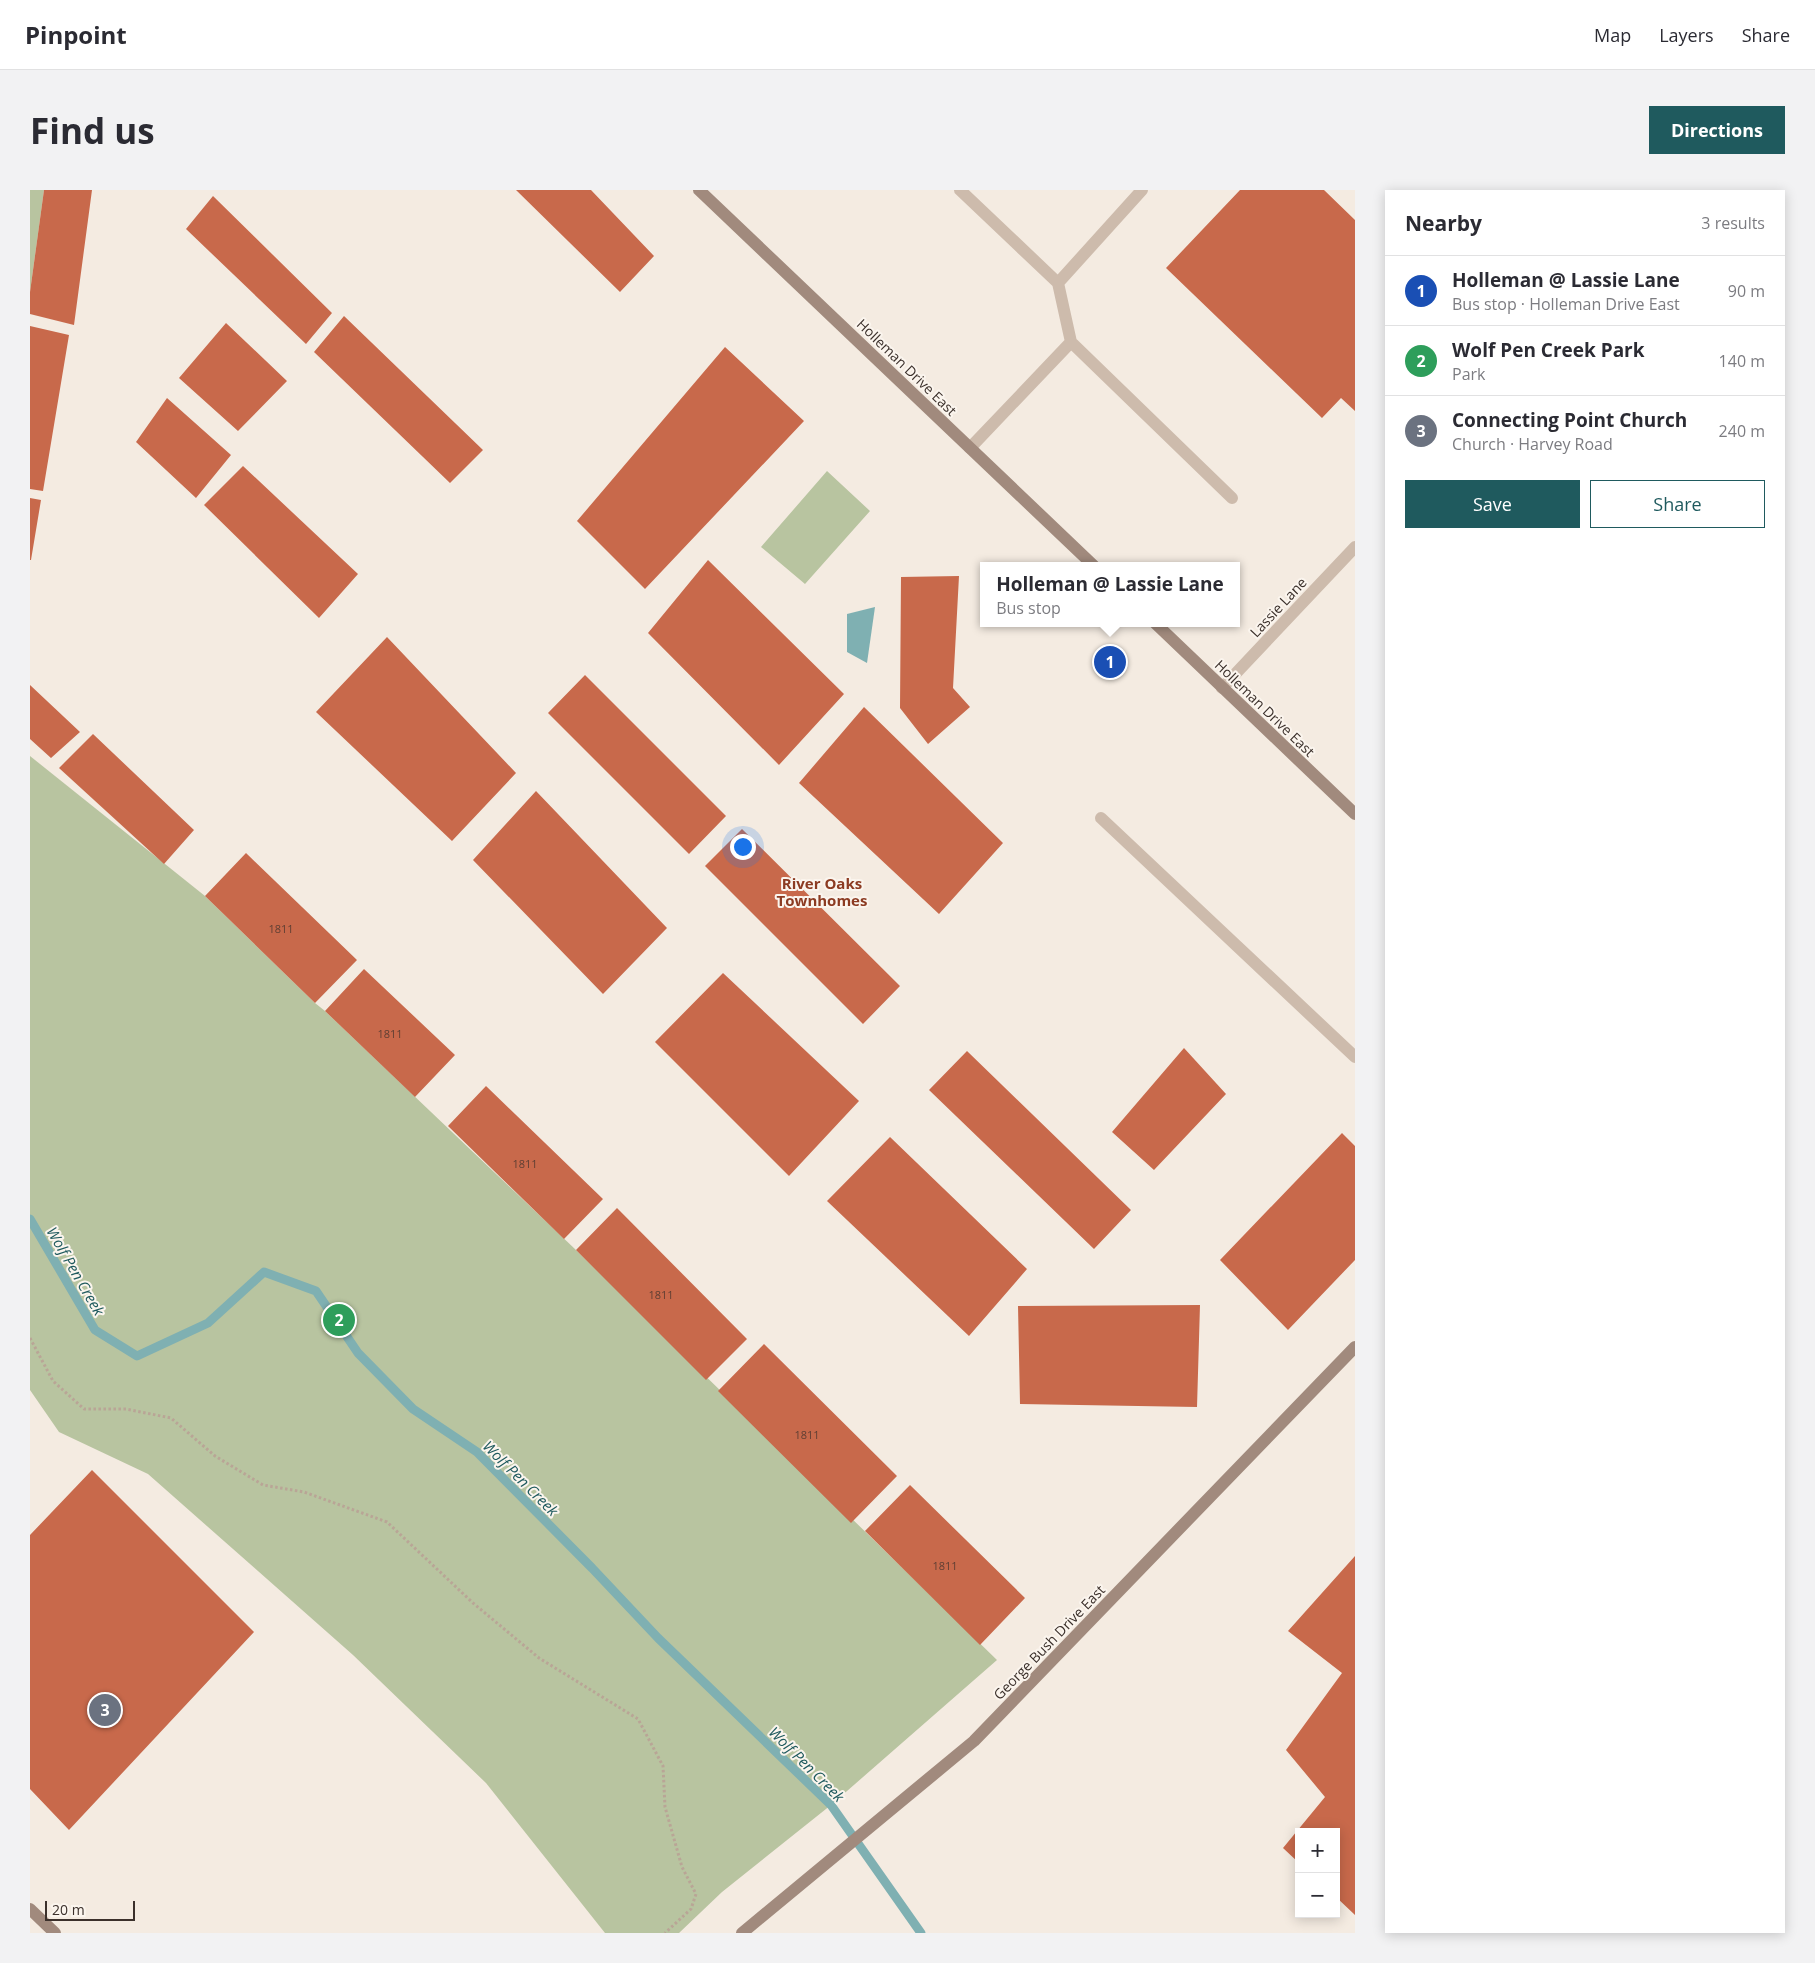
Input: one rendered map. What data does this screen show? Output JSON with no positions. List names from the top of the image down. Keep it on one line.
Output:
{"streets":{"street":["Holleman Drive East","Lassie Lane","George Bush Drive East"]},"crossings":[["Holleman Drive East","Lassie Lane"]],"districts":["River Oaks Townhomes"],"water":["Wolf Pen Creek"],"house_numbers":["1811","1811","1811","1811","1811","1811"],"scale_bar":"20 m","page":{"header":"Pinpoint","nav":["Map","Layers","Share"],"buttons":["Directions",["Save","Share"]],"title":"Find us","heading":["Nearby","3 results"],"list":[{"mark":"1","name":"Holleman @ Lassie Lane","note":"Bus stop · Holleman Drive East","value":"90 m"},{"mark":"2","name":"Wolf Pen Creek Park","note":"Park","value":"140 m"},{"mark":"3","name":"Connecting Point Church","note":"Church · Harvey Road","value":"240 m"}],"popup":["Holleman @ Lassie Lane","Bus stop"],"pins":["1","2","3"],"map_buttons":["+","−"],"scale":"20 m"}}
